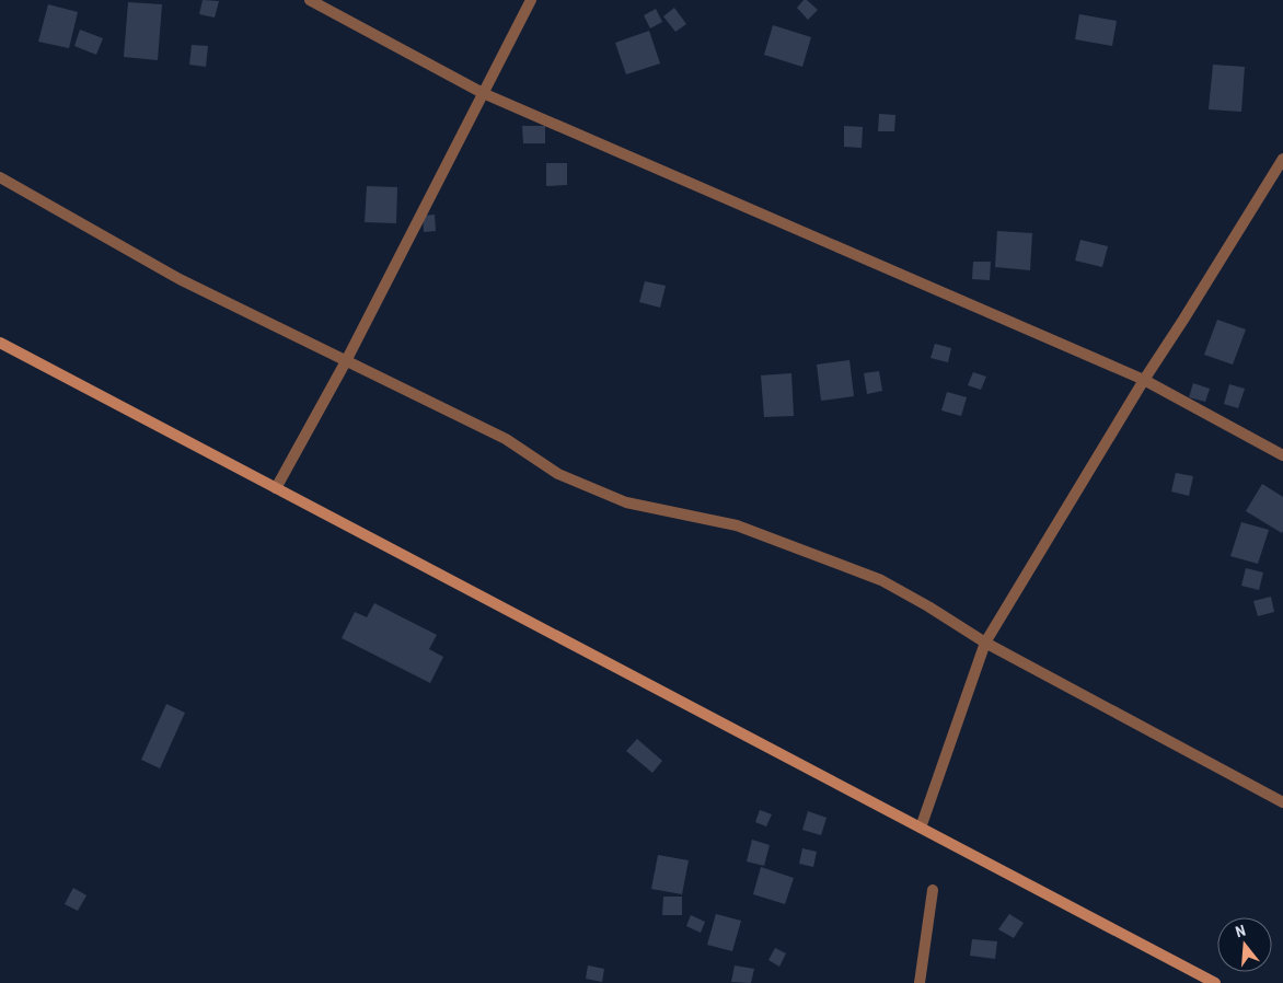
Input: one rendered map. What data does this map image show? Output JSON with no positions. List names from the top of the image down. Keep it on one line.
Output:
{"north":"top"}
